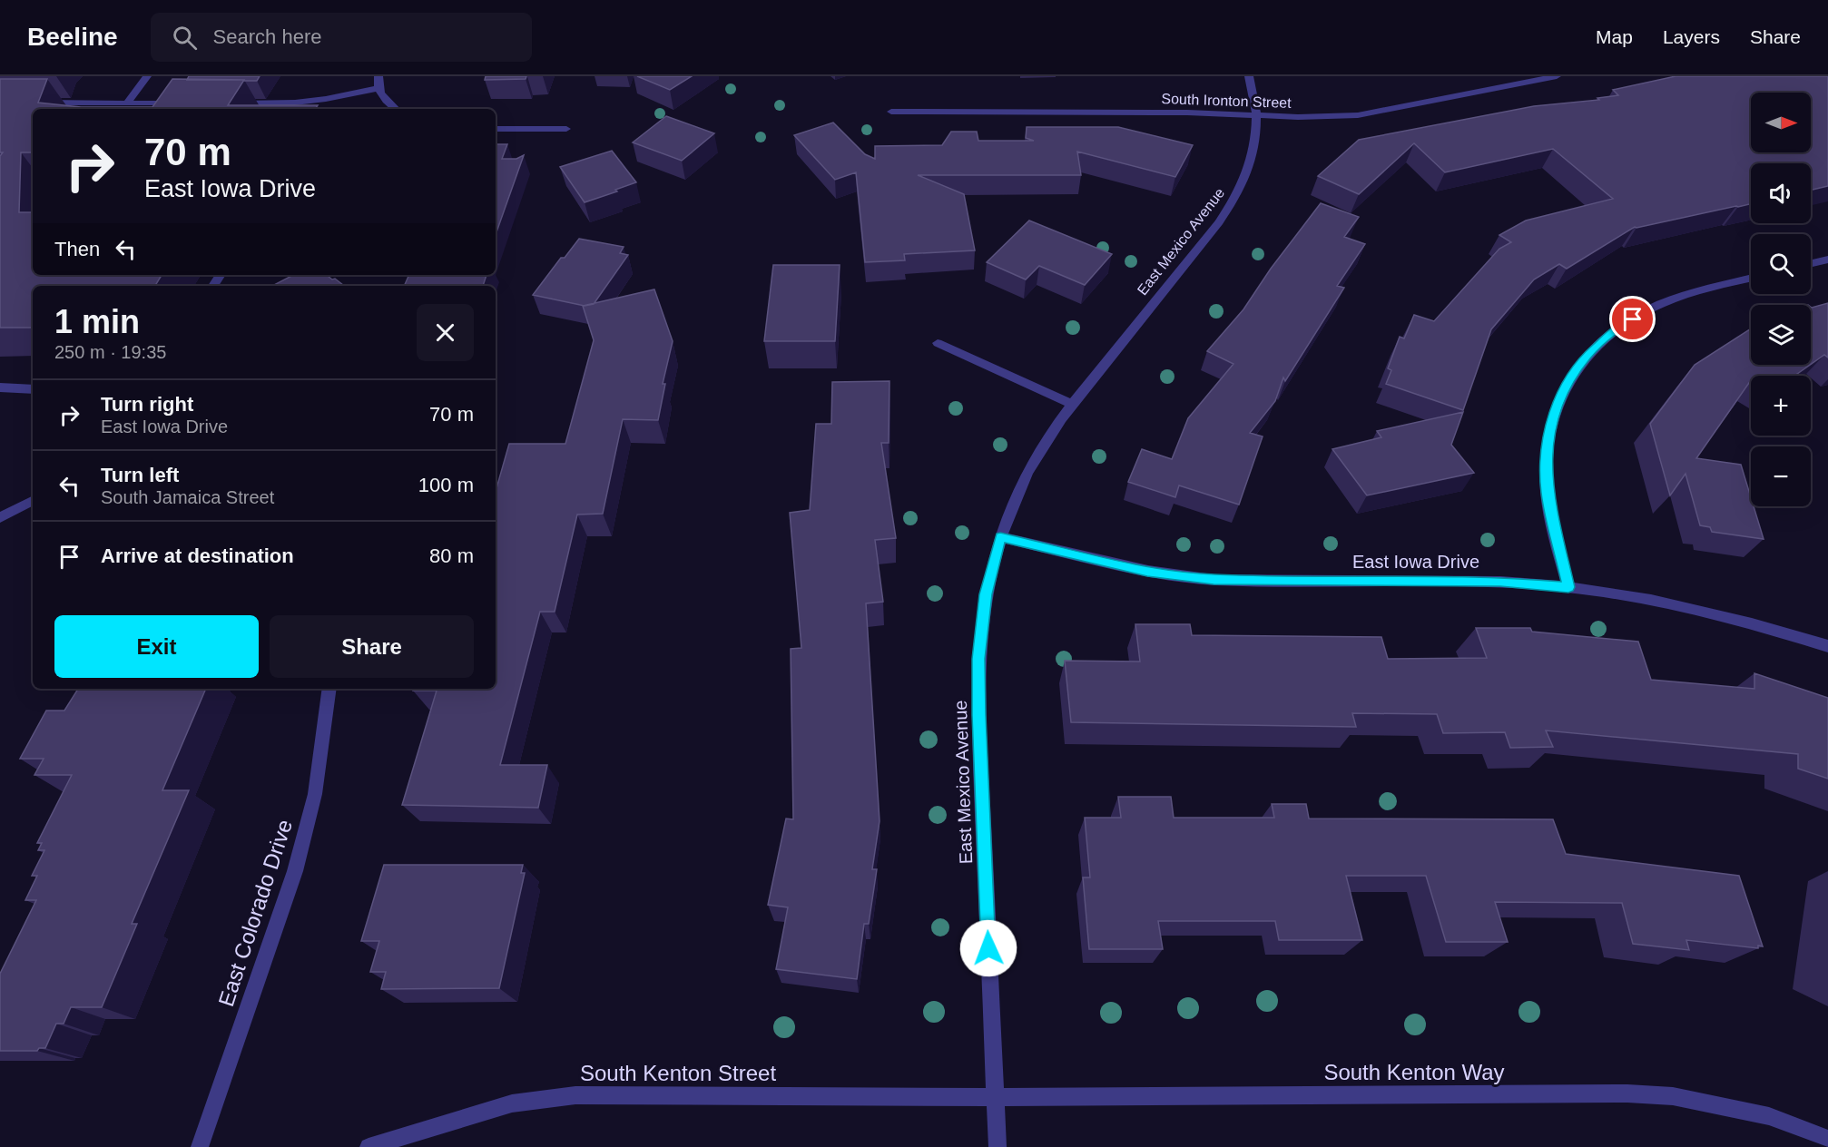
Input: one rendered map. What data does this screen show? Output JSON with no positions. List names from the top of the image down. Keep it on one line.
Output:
{"streets":{"street":["South Ironton Street","East Mexico Avenue","East Iowa Drive","East Colorado Drive","South Kenton Way","South Kenton Street"]},"crossings":[["South Ironton Street","East Mexico Avenue"],["East Mexico Avenue","East Iowa Drive"],["East Mexico Avenue","South Kenton Way"],["East Mexico Avenue","South Kenton Street"],["South Kenton Way","South Kenton Street"]],"north":"right","page":{"header":"Beeline","search":"Search here","nav":["Map","Layers","Share"],"map_buttons":["+","−"],"turn":["70 m","East Iowa Drive"],"then":"Then","heading":["1 min","250 m · 19:35"],"list":[{"name":"Turn right","note":"East Iowa Drive","value":"70 m"},{"name":"Turn left","note":"South Jamaica Street","value":"100 m"},{"name":"Arrive at destination","value":"80 m"}],"buttons":["Exit","Share"]}}
